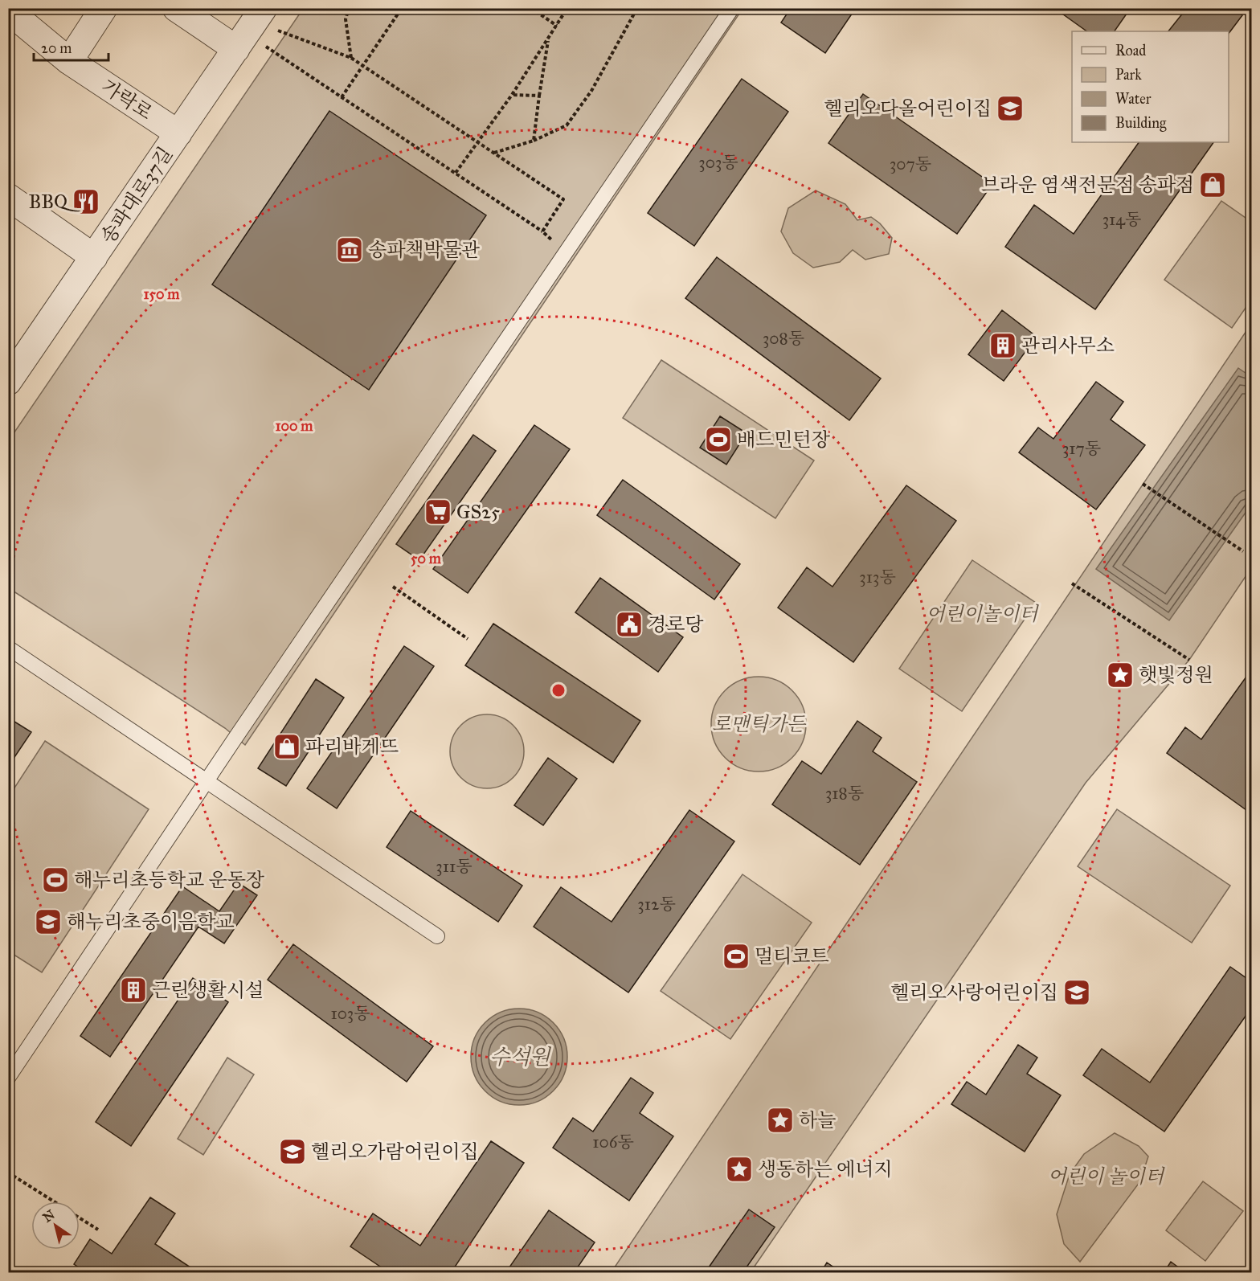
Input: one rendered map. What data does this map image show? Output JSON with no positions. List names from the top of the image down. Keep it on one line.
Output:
{"streets":{"street":["가락로","송파대로37길"]},"crossings":[["가락로","송파대로37길"]],"water":["수석원"],"parks":["어린이놀이터","로맨틱가든","어린이 놀이터"],"places":{"school or university":["헬리오다올어린이집","해누리초중이음학교","헬리오사랑어린이집","헬리오가람어린이집"],"shop":["브라운 염색전문점 송파점","파리바게뜨"],"restaurant":["BBQ"],"museum":["송파책박물관"],"building":["관리사무소","근린생활시설"],"sports":["배드민턴장","해누리초등학교 운동장","멀티코트"],"supermarket":["GS25"],"public building":["경로당"],"place":["햇빛정원","하늘","생동하는 에너지"]},"house_numbers":["303동","307동","314동","308동","317동","313동","318동","311동","312동","103동","106동"],"legend":["Road","Park","Water","Building"],"scale_bar":"20 m","north":"top left","rings":["150 m","100 m","50 m"]}
